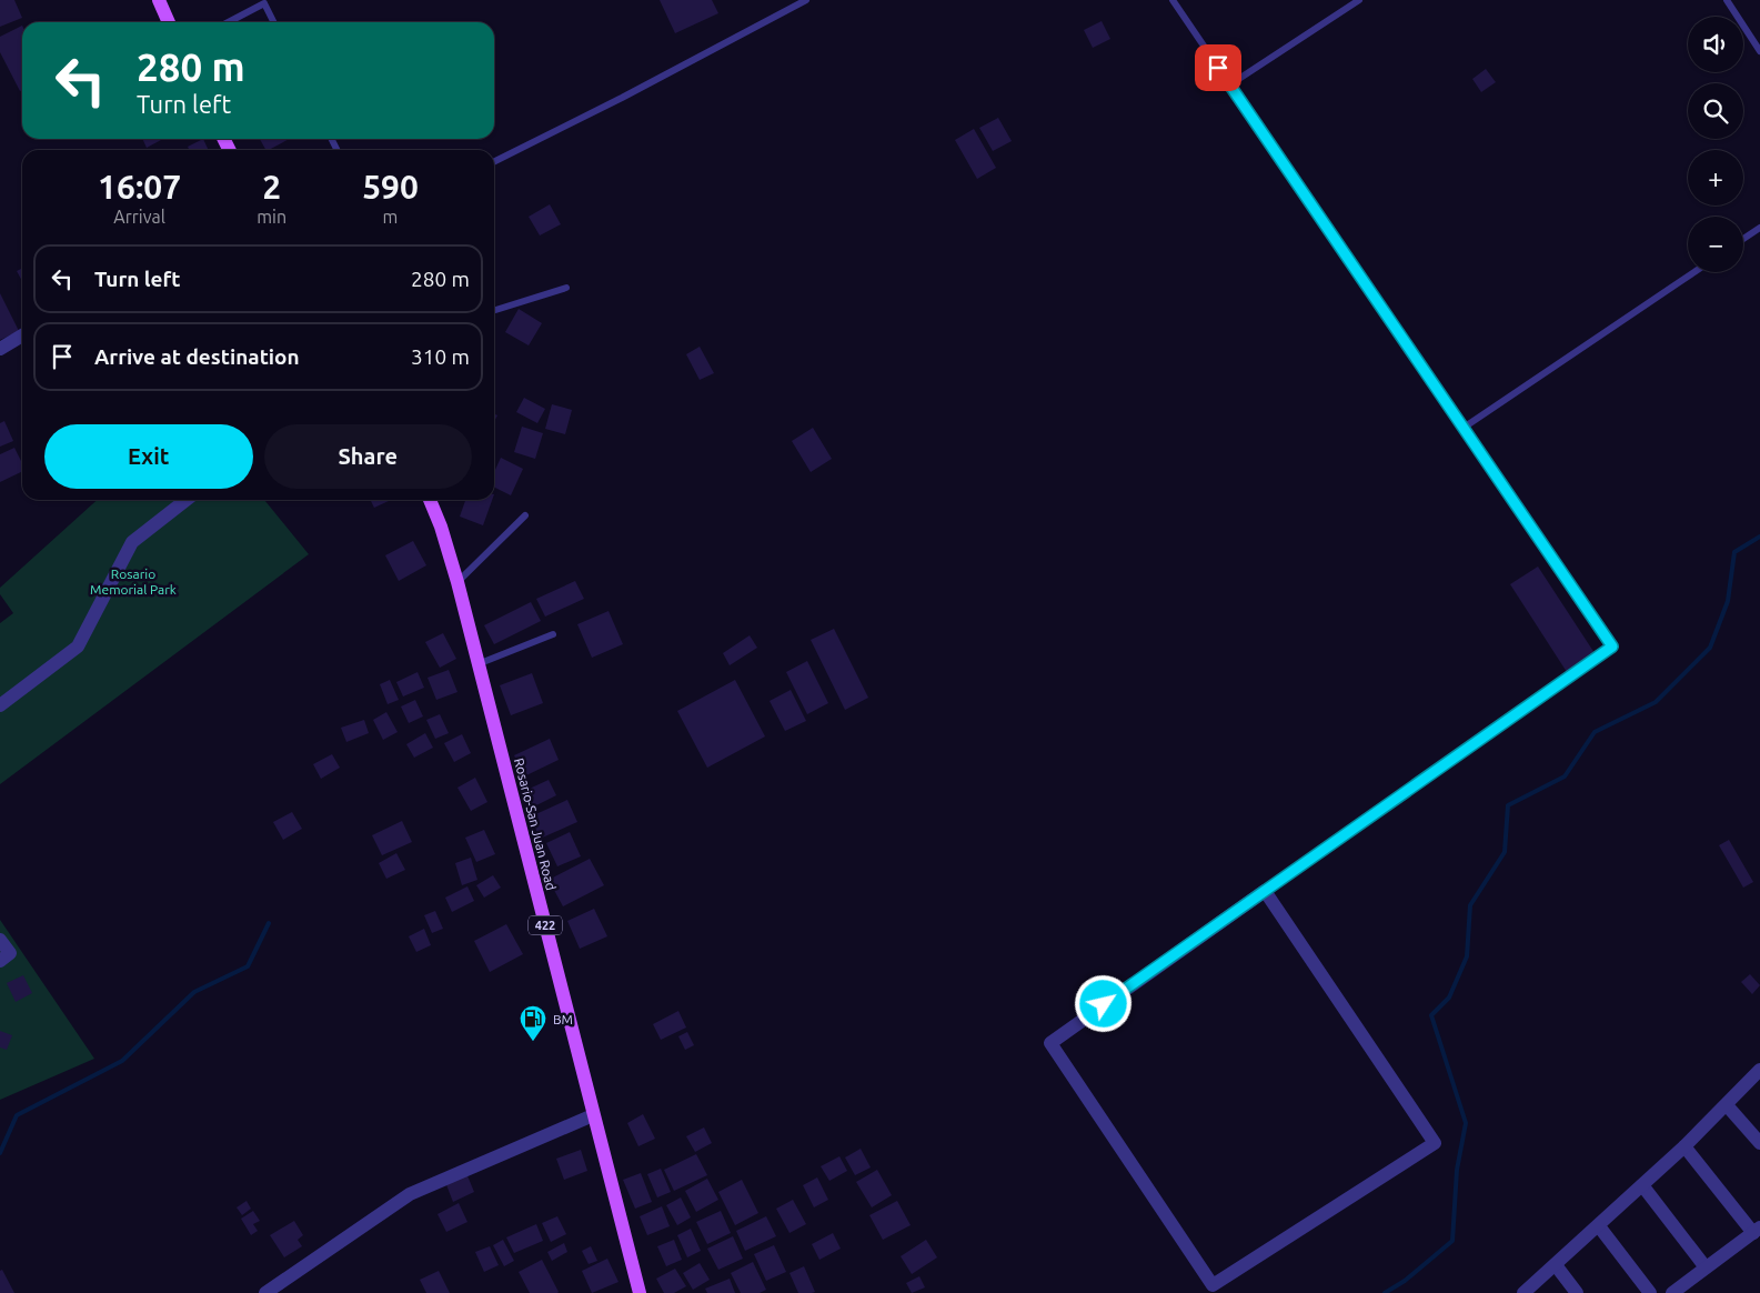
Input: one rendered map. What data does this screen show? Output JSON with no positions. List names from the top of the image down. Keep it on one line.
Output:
{"streets":{"main road":["Rosario-San Juan Road","422"]},"parks":["Rosario Memorial Park"],"places":{"fuel station":["BM"]},"page":{"map_buttons":["+","−"],"turn":["280 m","Turn left"],"eta":["16:07","Arrival","2","min","590","m"],"list":[{"name":"Turn left","value":"280 m"},{"name":"Arrive at destination","value":"310 m"}],"buttons":["Exit","Share"]}}
